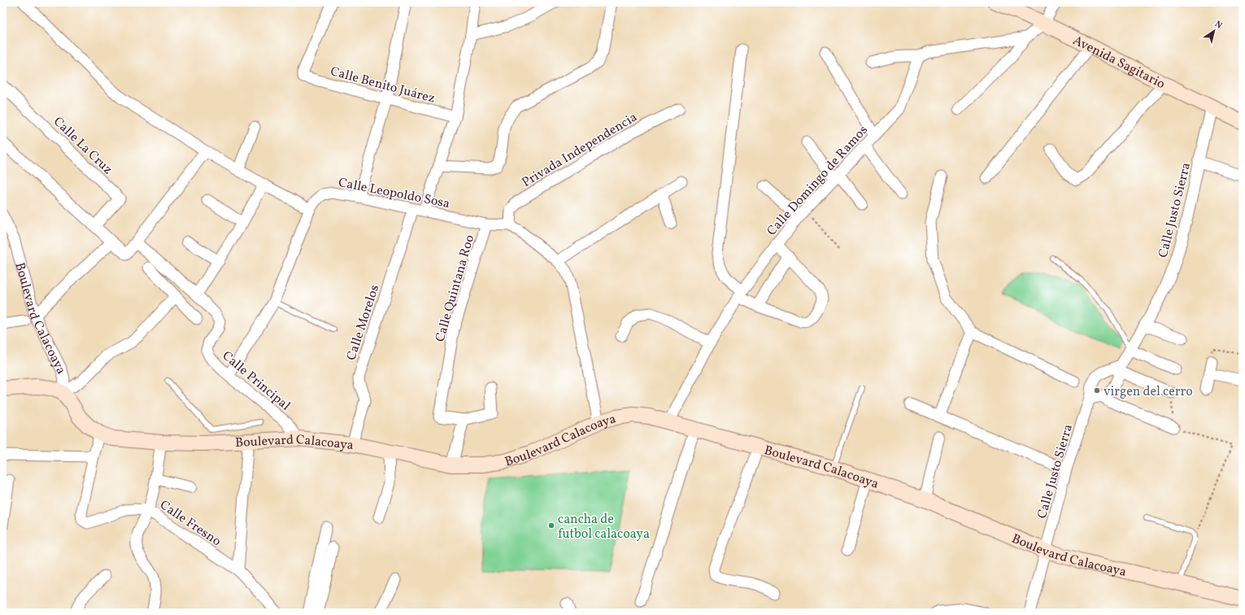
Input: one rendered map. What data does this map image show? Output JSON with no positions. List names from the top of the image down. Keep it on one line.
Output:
{"streets":{"street":["Avenida Sagitario","Calle Benito Juárez","Calle La Cruz","Privada Independencia","Calle Domingo de Ramos","Calle Leopoldo Sosa","Calle Justo Sierra","Calle Quintana Roo","Boulevard Calacoaya","Calle Morelos","Calle Principal","Calle Fresno"]},"crossings":[["Avenida Sagitario","Calle Justo Sierra"],["Calle Benito Juárez","Calle Morelos"],["Privada Independencia","Calle Leopoldo Sosa"],["Calle Domingo de Ramos","Boulevard Calacoaya"],["Calle Leopoldo Sosa","Calle Quintana Roo"],["Calle Leopoldo Sosa","Boulevard Calacoaya"],["Calle Leopoldo Sosa","Calle Morelos"],["Calle Justo Sierra","Boulevard Calacoaya"],["Boulevard Calacoaya","Calle Morelos"],["Boulevard Calacoaya","Calle Principal"],["Boulevard Calacoaya","Calle Fresno"]],"places":["virgen del cerro","cancha de futbol calacoaya"],"north":"top right"}
